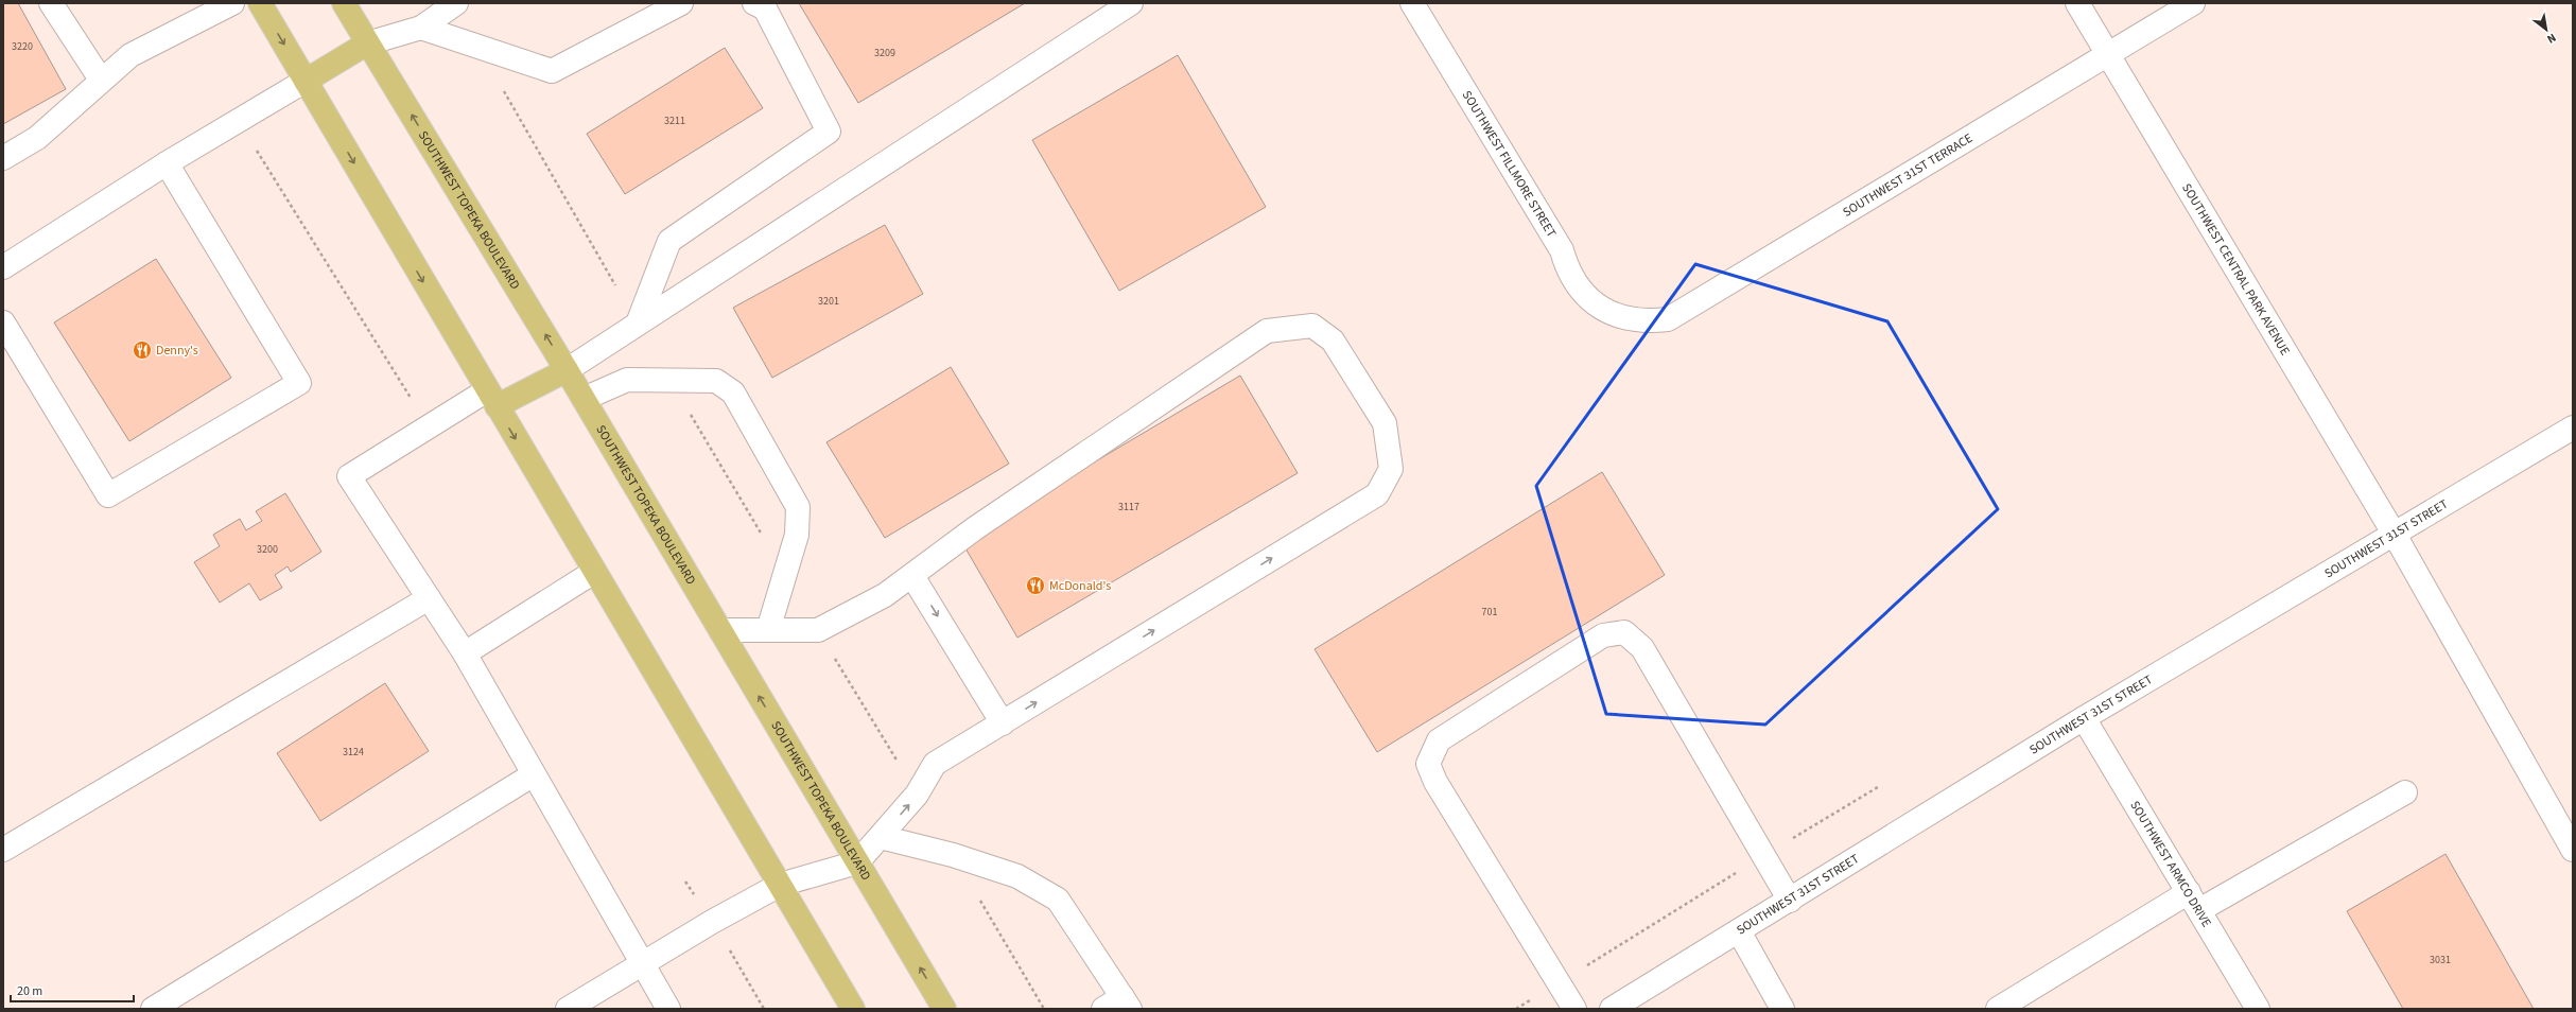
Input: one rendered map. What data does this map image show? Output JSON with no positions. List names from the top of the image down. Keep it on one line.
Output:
{"streets":{"main road":["SOUTHWEST TOPEKA BOULEVARD"],"street":["SOUTHWEST FILLMORE STREET","SOUTHWEST 31ST TERRACE","SOUTHWEST CENTRAL PARK AVENUE","SOUTHWEST 31ST STREET","SOUTHWEST ARMCO DRIVE"]},"crossings":[["SOUTHWEST FILLMORE STREET","SOUTHWEST 31ST TERRACE"],["SOUTHWEST 31ST TERRACE","SOUTHWEST CENTRAL PARK AVENUE"],["SOUTHWEST CENTRAL PARK AVENUE","SOUTHWEST 31ST STREET"],["SOUTHWEST 31ST STREET","SOUTHWEST ARMCO DRIVE"]],"places":{"restaurant":["Denny's","McDonald's"]},"house_numbers":["3220","3209","3211","3201","3117","3200","701","3124","3031"],"scale_bar":"20 m","north":"bottom right"}
